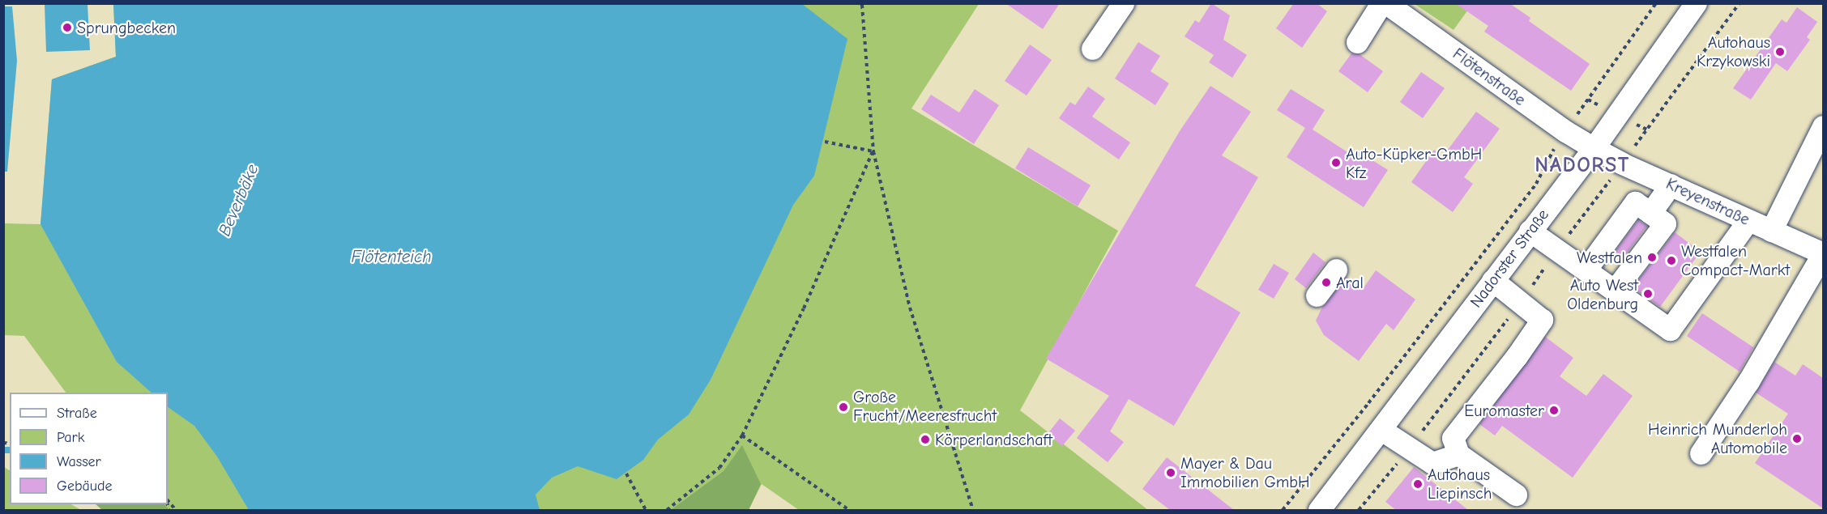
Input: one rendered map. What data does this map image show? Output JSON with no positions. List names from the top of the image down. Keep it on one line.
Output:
{"streets":{"street":["Flötenstraße","Kreyenstraße","Nadorster Straße"]},"crossings":[["Flötenstraße","Kreyenstraße"],["Flötenstraße","Nadorster Straße"],["Kreyenstraße","Nadorster Straße"]],"districts":["NADORST"],"water":["Beverbäke","Flötenteich"],"places":["Sprungbecken","Autohaus Krzykowski","Auto-Küpker-GmbH Kfz","Westfalen","Westfalen Compact-Markt","Aral","Auto West Oldenburg","Große Frucht/Meeresfrucht","Euromaster","Heinrich Munderloh Automobile","Körperlandschaft","Mayer & Dau Immobilien GmbH","Autohaus Liepinsch"],"legend":["Straße","Park","Wasser","Gebäude"]}
